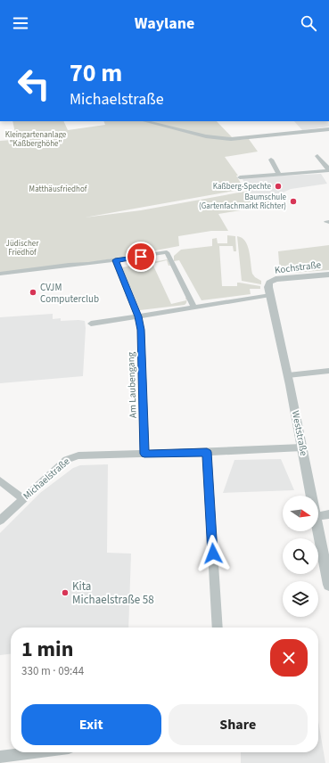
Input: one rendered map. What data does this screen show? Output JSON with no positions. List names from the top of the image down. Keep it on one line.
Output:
{"streets":{"street":["Kochstraße","Am Laubengang","Weststraße","Michaelstraße"]},"crossings":[["Kochstraße","Weststraße"],["Am Laubengang","Michaelstraße"],["Weststraße","Michaelstraße"]],"parks":["Kleingartenanlage \"Kaßberghöhe\"","Matthäusfriedhof","Jüdischer Friedhof"],"places":["Kaßberg-Spechte","Baumschule (Gartenfachmarkt Richter)","CVJM Computerclub","Kita Michaelstraße 58"],"north":"right","page":{"header":"Waylane","turn":["70 m","Michaelstraße"],"heading":["1 min","330 m · 09:44"],"buttons":["Exit","Share"]}}
